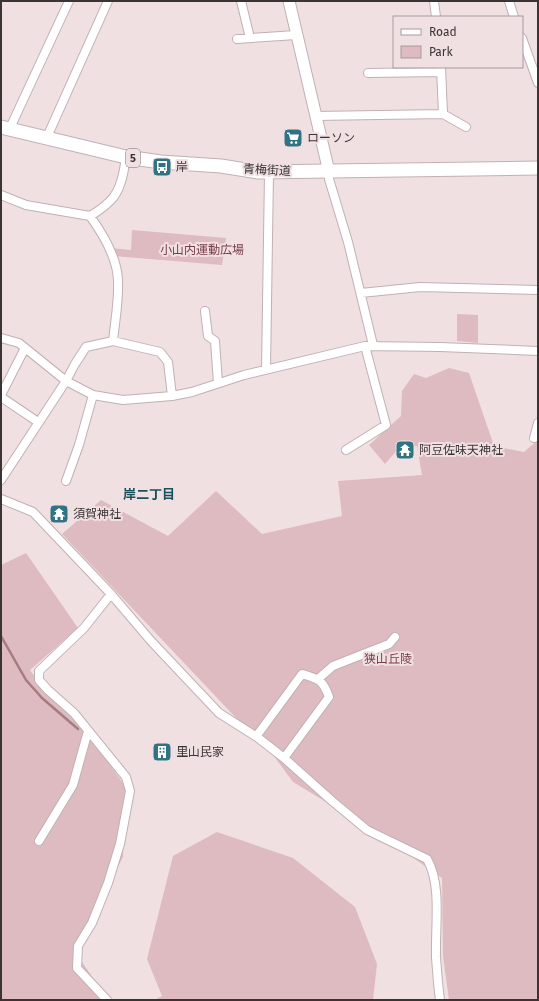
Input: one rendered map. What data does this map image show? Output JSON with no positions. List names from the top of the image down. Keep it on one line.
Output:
{"streets":{"main road":["5","青梅街道"]},"districts":["岸二丁目"],"parks":["小山内運動広場","狭山丘陵"],"places":{"supermarket":["ローソン"],"bus stop":["岸"],"temple":["阿豆佐味天神社","須賀神社"],"building":["里山民家"]},"legend":["Road","Park"]}
